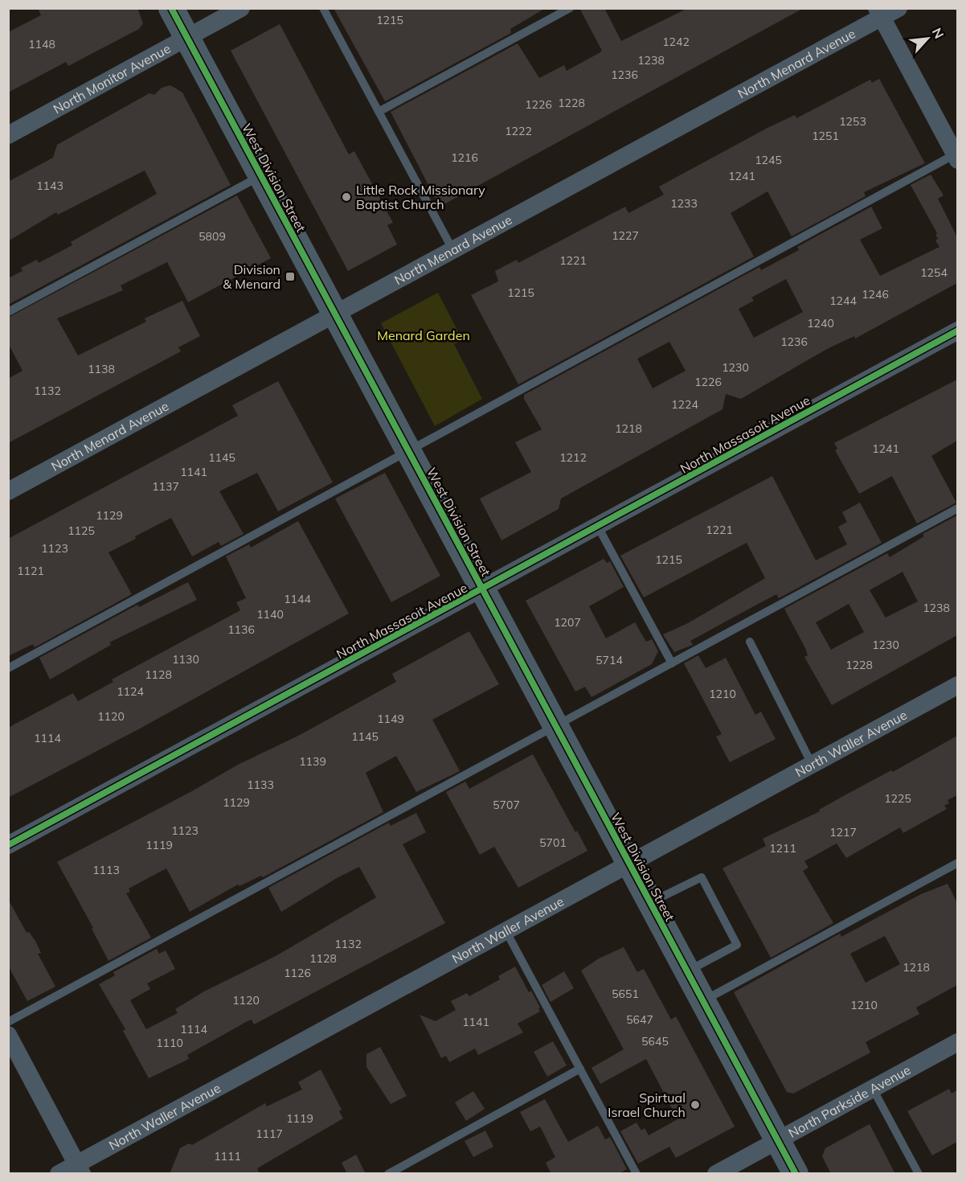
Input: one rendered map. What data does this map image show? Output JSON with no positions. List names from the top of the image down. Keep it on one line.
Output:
{"streets":{"main road":["West Division Street"],"street":["North Menard Avenue","North Monitor Avenue","North Massasoit Avenue","North Waller Avenue","North Parkside Avenue"]},"crossings":[["North Menard Avenue","West Division Street"],["North Monitor Avenue","West Division Street"],["West Division Street","North Massasoit Avenue"],["West Division Street","North Waller Avenue"],["West Division Street","North Parkside Avenue"]],"parks":["Menard Garden"],"places":{"other":["Little Rock Missionary Baptist Church","Spirtual Israel Church"],"transit":["Division & Menard"]},"house_numbers":["1215","1242","1148","1238","1236","1228","1226","1253","1222","1251","1216","1245","1241","1143","1233","1227","5809","1221","1254","1215","1246","1244","1240","1236","1230","1138","1226","1132","1224","1218","1241","1145","1212","1141","1137","1129","1221","1125","1123","1215","1121","1144","1238","1140","1207","1136","1230","1130","5714","1228","1128","1124","1210","1120","1149","1145","1114","1139","1133","1225","1129","5707","1123","1217","5701","1119","1211","1113","1132","1128","1218","1126","5651","1120","1210","5647","1141","1114","5645","1110","1119","1117","1111"],"north":"top right"}
